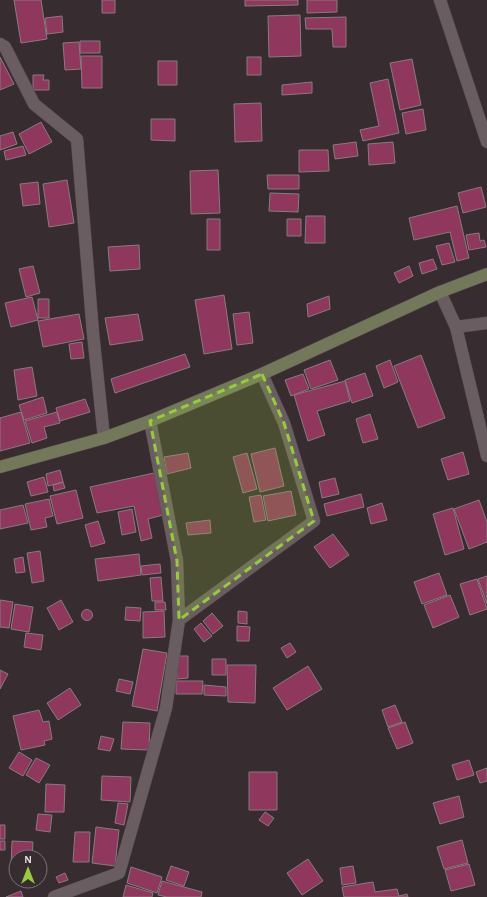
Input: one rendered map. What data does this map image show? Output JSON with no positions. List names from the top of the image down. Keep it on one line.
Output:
{"north":"top"}
